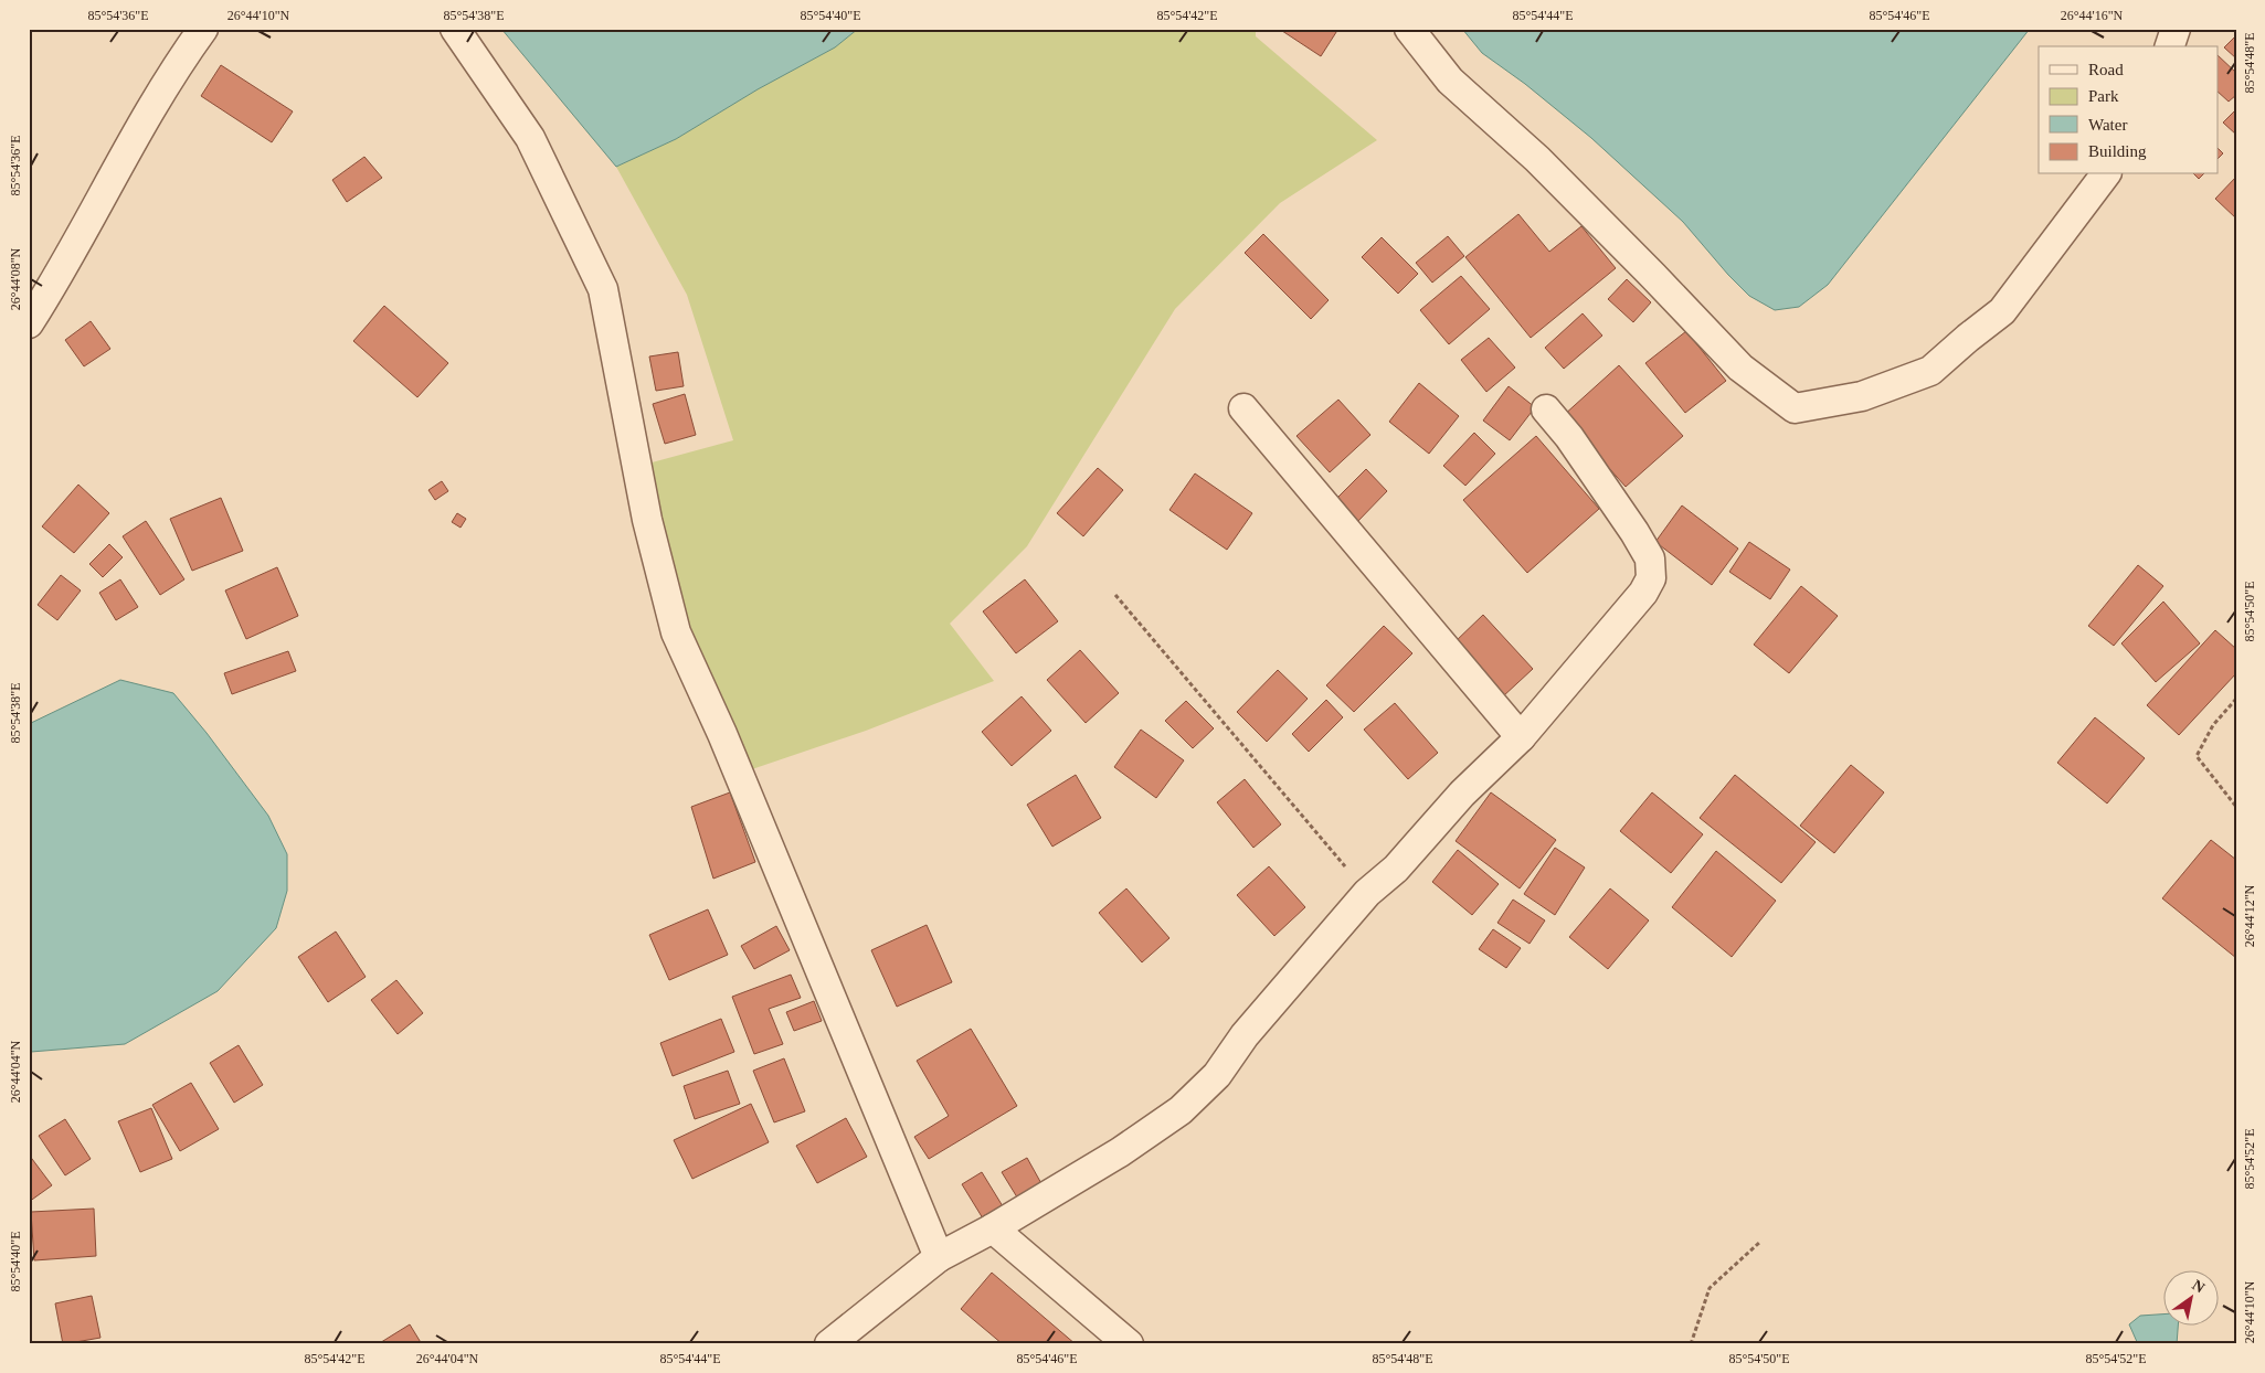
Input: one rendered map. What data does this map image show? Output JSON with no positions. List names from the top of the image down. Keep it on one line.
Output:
{"legend":["Road","Park","Water","Building"],"north":"top right","coordinates":["85°54'36\"E","26°44'10\"N","85°54'38\"E","85°54'40\"E","85°54'42\"E","85°54'44\"E","85°54'46\"E","26°44'16\"N","85°54'48\"E","26°44'08\"N","85°54'50\"E","26°44'12\"N","26°44'04\"N","85°54'52\"E"]}
